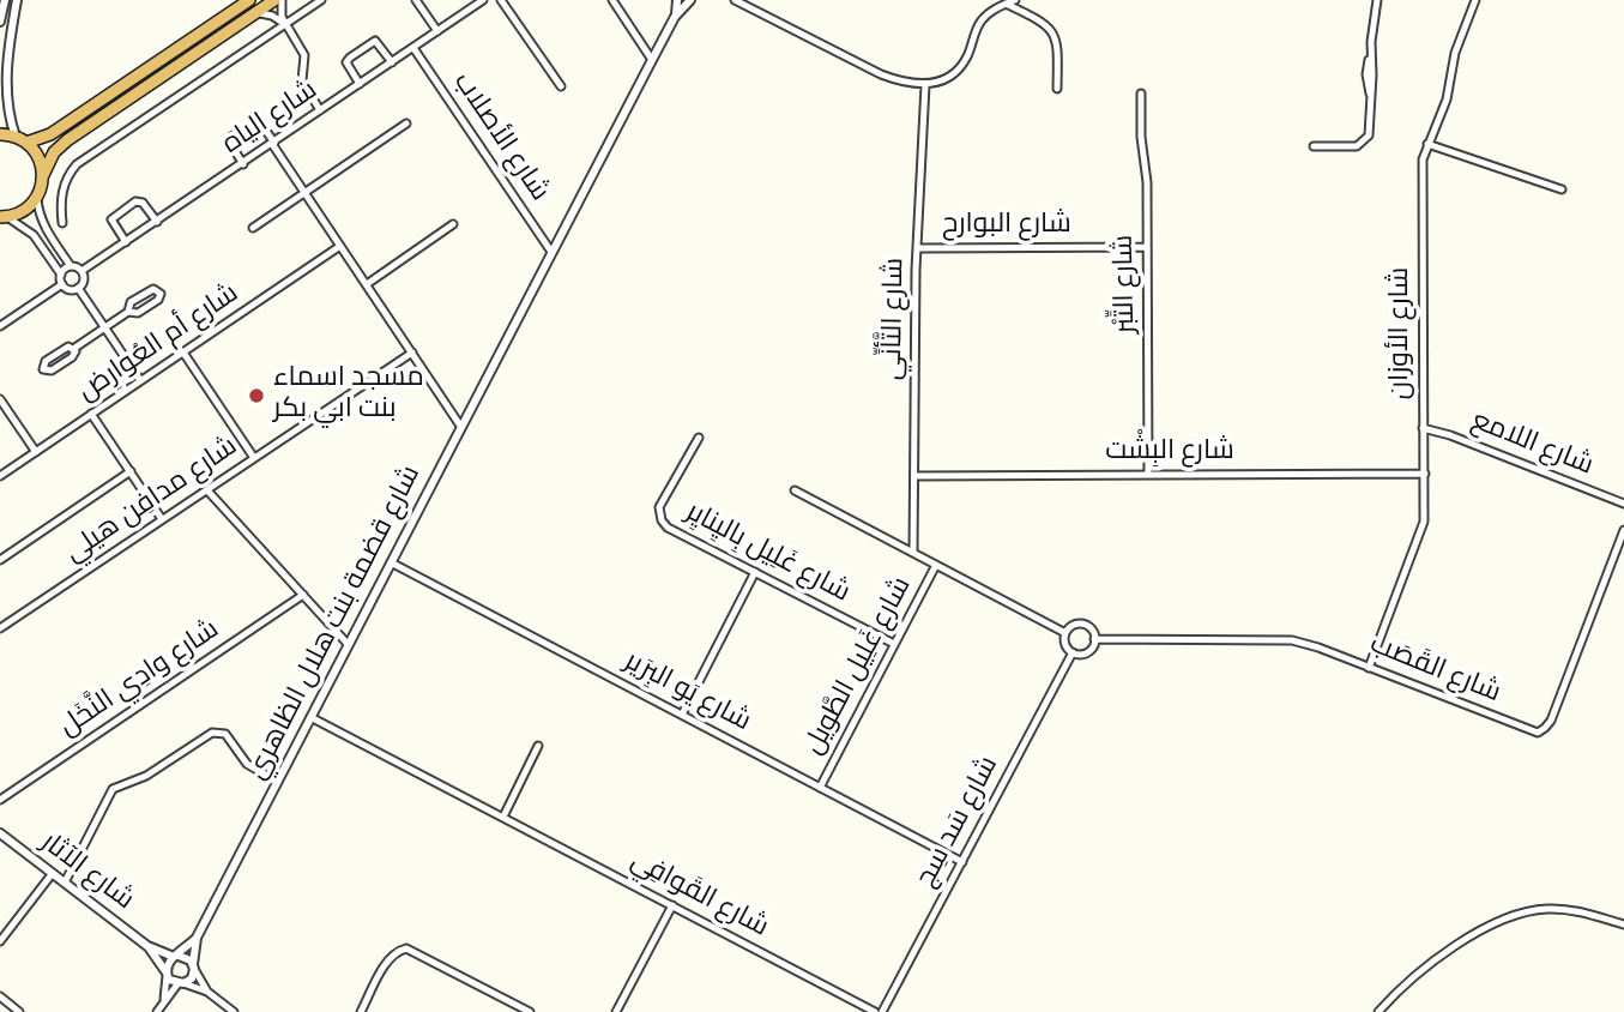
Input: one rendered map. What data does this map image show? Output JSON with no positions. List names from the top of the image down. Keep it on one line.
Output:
{"streets":{"street":["شارع الياه","شارع الأصلاب","شارع البوارح","شارع التِّبْر","شارع التَّأنِّي","شارع الأوزان","شارع أم العُوارِض","شارع اللامع","شارع البِشْت","شارع مدافِن هيلي","شارع غَلِيل بِاليِنايِر","شارع قضمة بنت هلال الظاهري","شارع غَلِيل الطَّويل","شارع القَصَب","شارع وادِي النَّخَل","شارع يَو البِرَير","شارع سَد سِج","شارع الآثار","شارع القَوافِي"]},"crossings":[["شارع الياه","شارع الأصلاب"],["شارع الأصلاب","شارع قضمة بنت هلال الظاهري"],["شارع البوارح","شارع التِّبْر"],["شارع البوارح","شارع التَّأنِّي"],["شارع التِّبْر","شارع البِشْت"],["شارع التَّأنِّي","شارع البِشْت"],["شارع الأوزان","شارع اللامع"],["شارع الأوزان","شارع البِشْت"],["شارع الأوزان","شارع القَصَب"],["شارع غَلِيل بِاليِنايِر","شارع غَلِيل الطَّويل"],["شارع قضمة بنت هلال الظاهري","شارع يَو البِرَير"],["شارع قضمة بنت هلال الظاهري","شارع الآثار"],["شارع قضمة بنت هلال الظاهري","شارع القَوافِي"],["شارع غَلِيل الطَّويل","شارع يَو البِرَير"],["شارع القَصَب","شارع سَد سِج"],["شارع يَو البِرَير","شارع سَد سِج"]],"places":["مسجد اسماء بنت ابي بكر"]}
